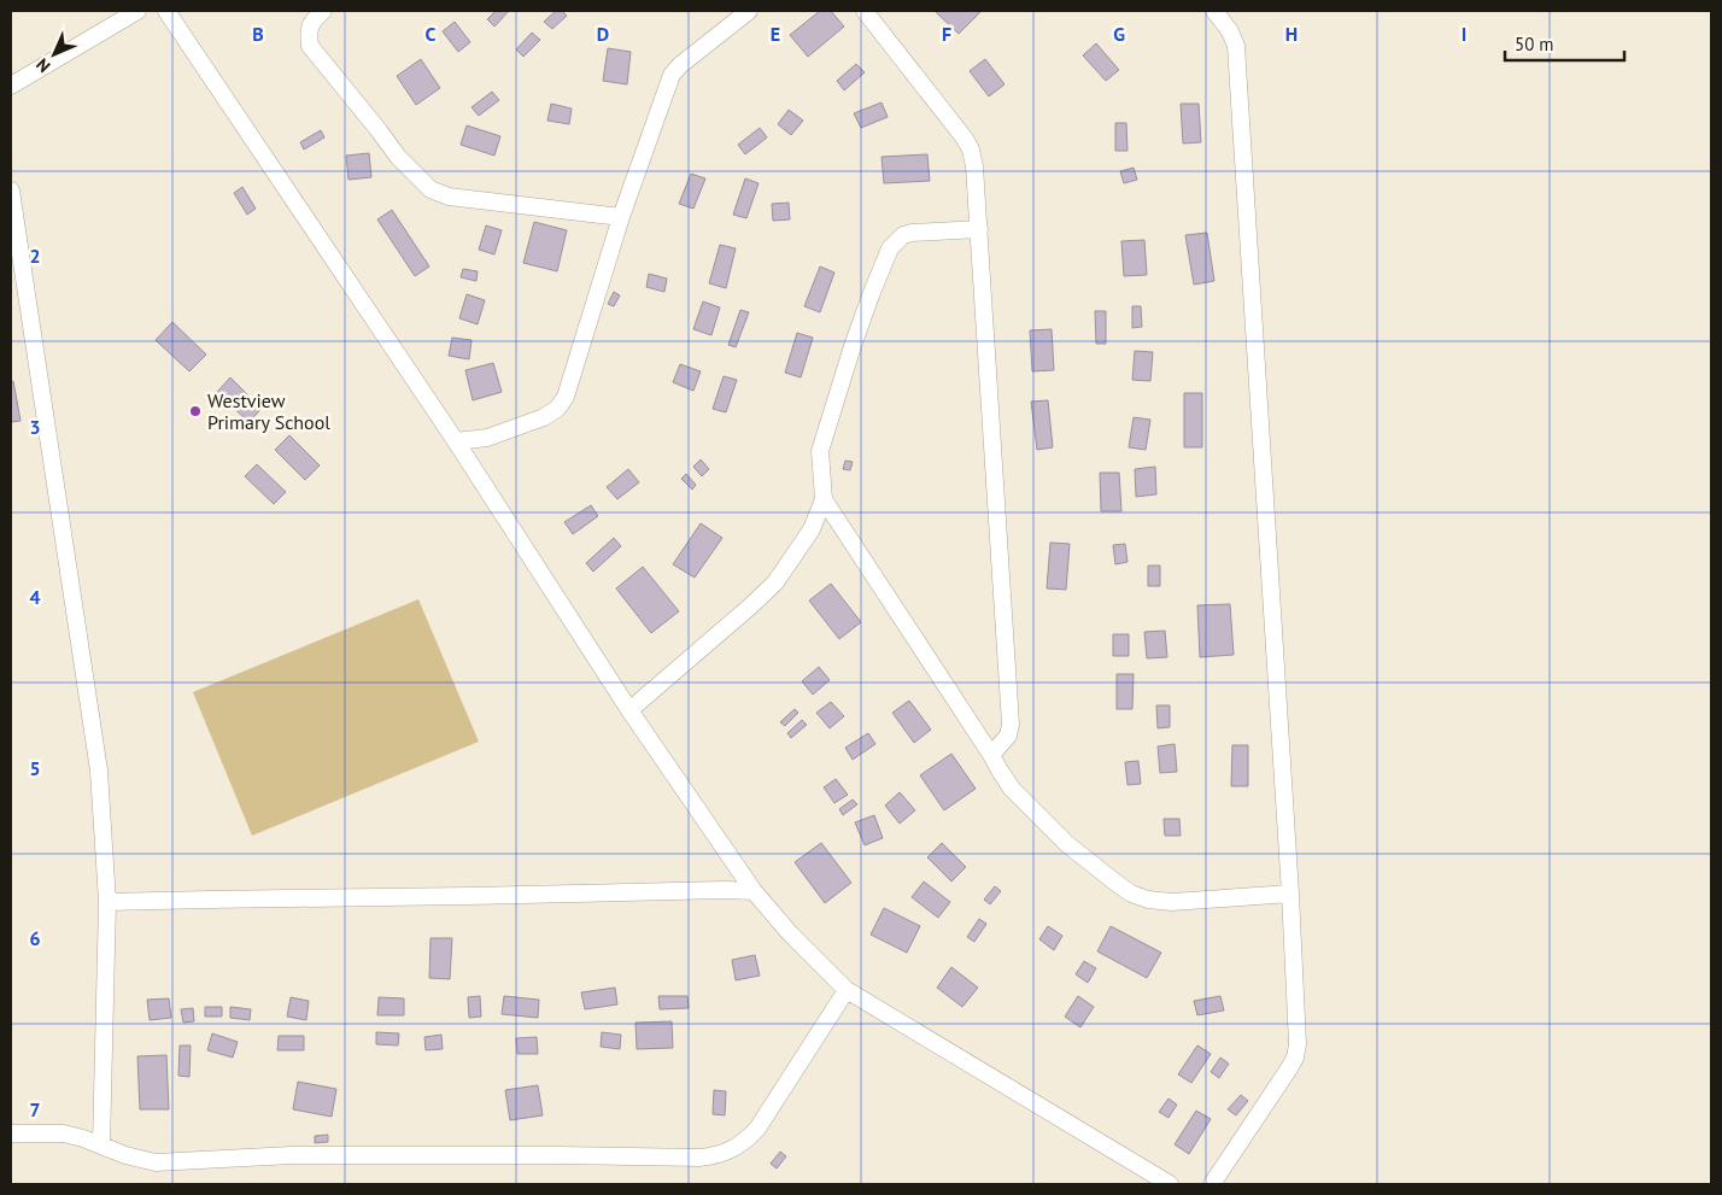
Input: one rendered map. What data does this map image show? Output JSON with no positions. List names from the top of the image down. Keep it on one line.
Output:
{"places":["Westview Primary School"],"scale_bar":"50 m","north":"bottom left","grid":{"columns":["B","C","D","E","F","G","H","I"],"rows":["2","3","4","5","6","7"]}}
